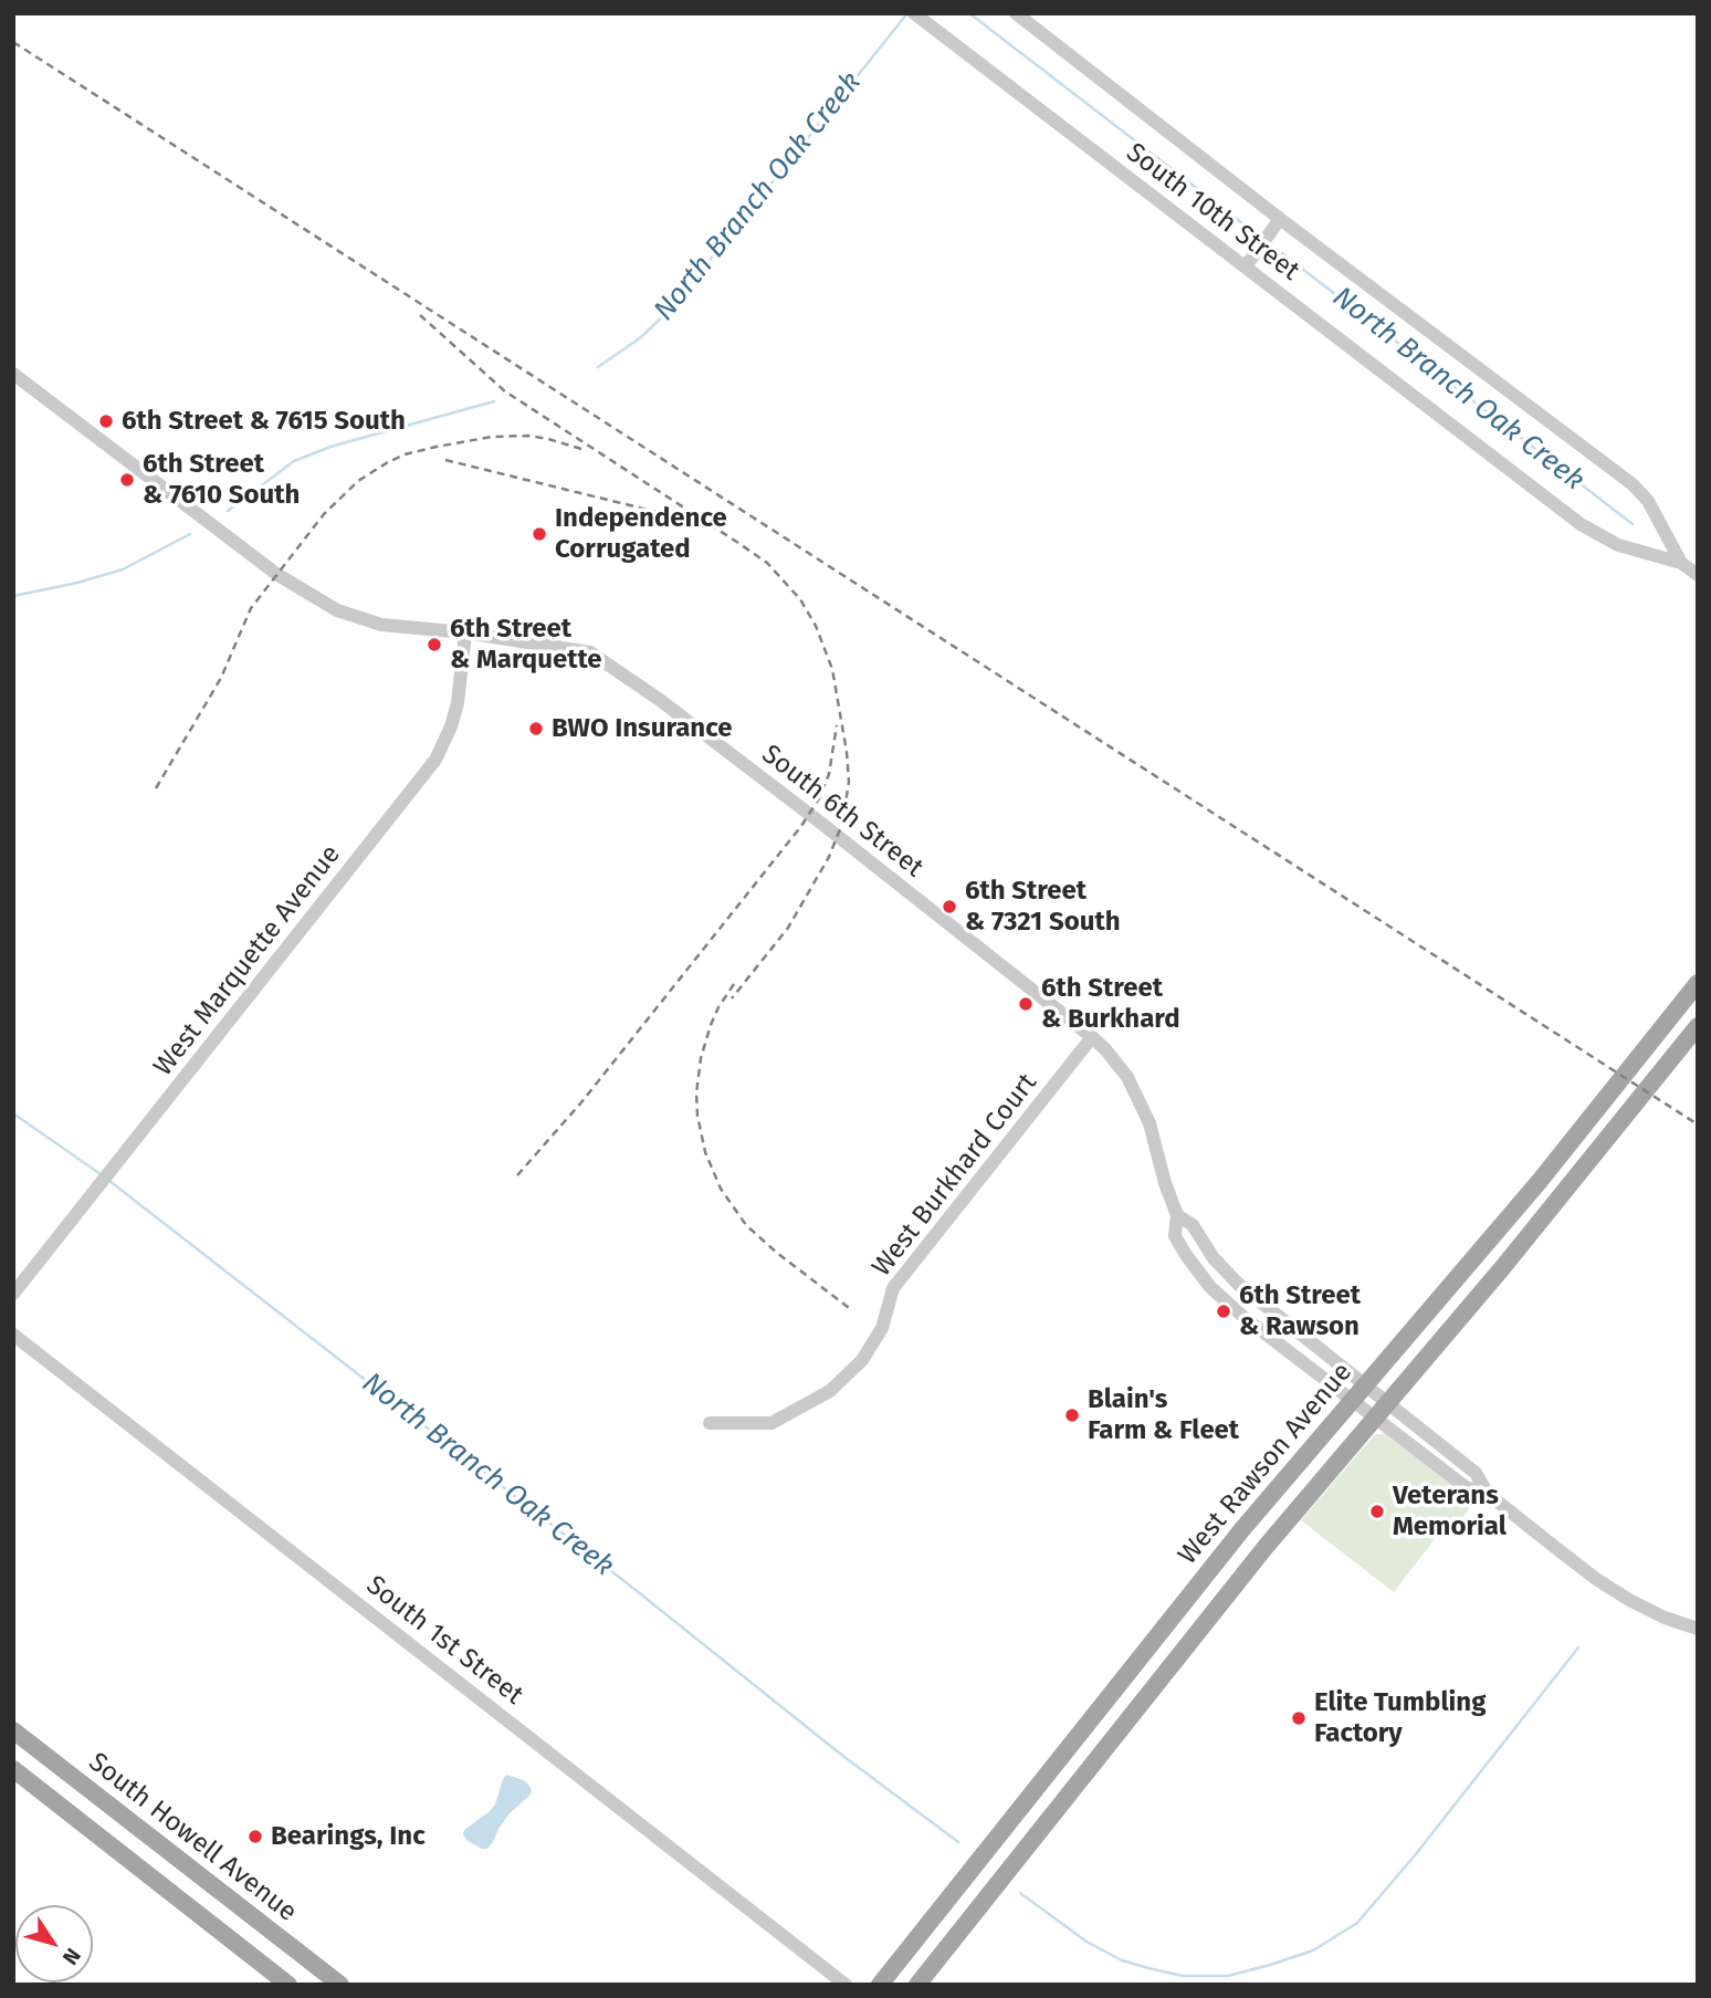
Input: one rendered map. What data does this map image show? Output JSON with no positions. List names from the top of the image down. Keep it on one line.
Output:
{"streets":{"main road":["West Rawson Avenue","South Howell Avenue"],"street":["South 10th Street","South 6th Street","West Marquette Avenue","West Burkhard Court","South 1st Street"]},"crossings":[["South 6th Street","West Marquette Avenue"],["South 6th Street","West Burkhard Court"],["South 6th Street","West Rawson Avenue"]],"water":["North Branch Oak Creek"],"places":["6th Street & 7615 South","6th Street & 7610 South","Independence Corrugated","6th Street & Marquette","BWO Insurance","6th Street & 7321 South","6th Street & Burkhard","6th Street & Rawson","Blain's Farm & Fleet","Veterans Memorial","Elite Tumbling Factory","Bearings, Inc"],"north":"bottom right"}
